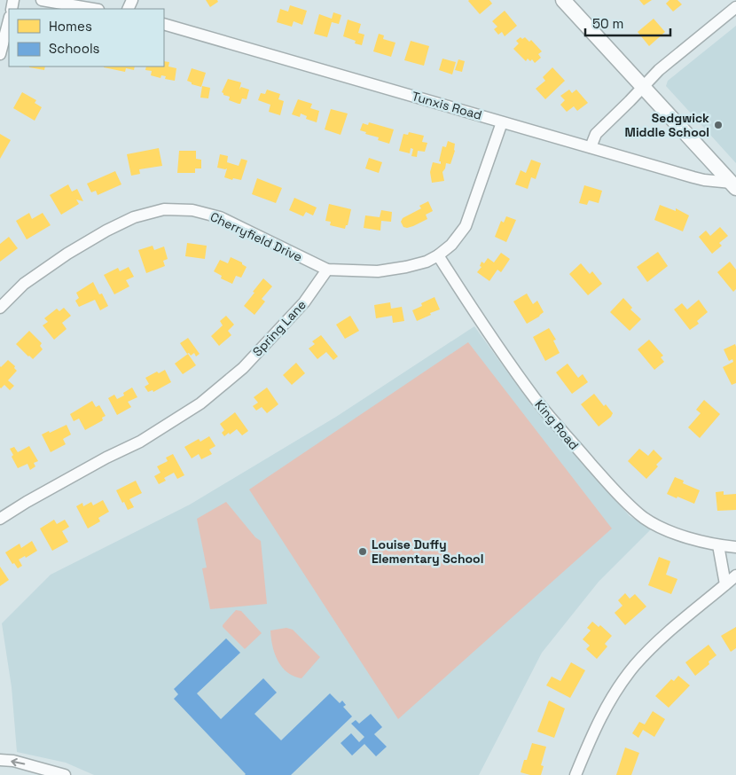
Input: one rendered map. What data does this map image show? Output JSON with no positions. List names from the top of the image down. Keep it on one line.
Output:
{"streets":{"street":["Tunxis Road","Cherryfield Drive","Spring Lane","King Road"]},"crossings":[["Cherryfield Drive","Spring Lane"]],"places":["Sedgwick Middle School","Louise Duffy Elementary School"],"legend":["Homes","Schools"],"scale_bar":"50 m"}
